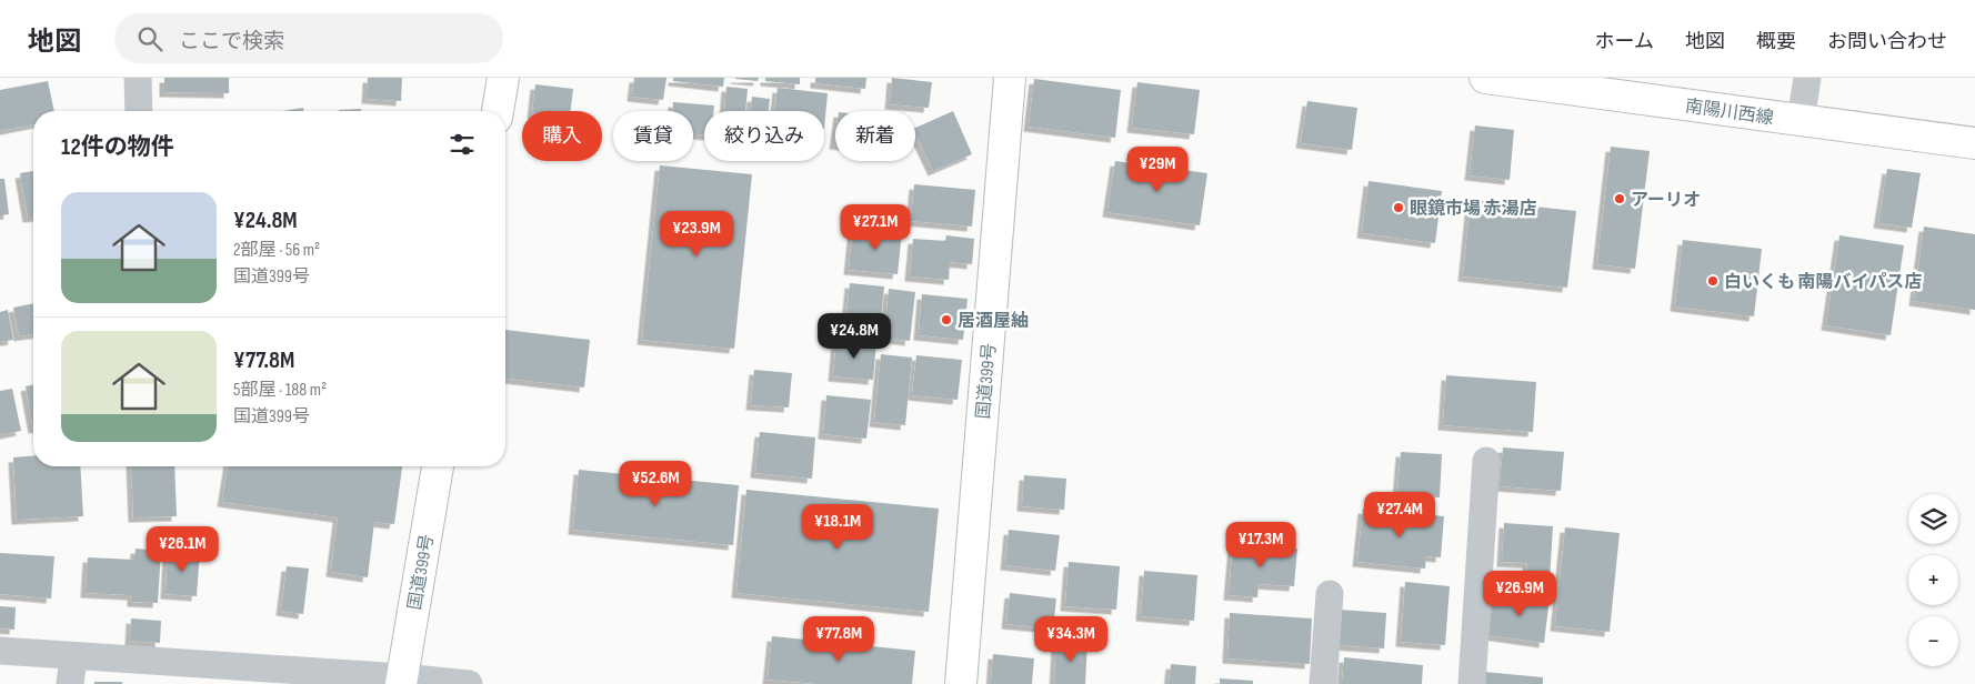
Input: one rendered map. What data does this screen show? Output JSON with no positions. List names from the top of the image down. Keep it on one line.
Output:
{"streets":{"main road":["南陽川西線","国道399号"]},"places":["アーリオ","眼鏡市場 赤湯店","白いくも 南陽バイパス店","居酒屋紬"],"page":{"header":"地図","search":"ここで検索","nav":["ホーム","地図","概要","お問い合わせ"],"chip":["購入","賃貸","絞り込み","新着"],"heading":"12件の物件","price":["¥29M","¥27.1M","¥23.9M","¥24.8M","¥52.6M","¥27.4M","¥18.1M","¥17.3M","¥26.1M","¥26.9M","¥77.8M","¥34.3M"],"list":[{"name":"¥24.8M","note":"2部屋 · 56 m² · 国道399号"},{"name":"¥77.8M","note":"5部屋 · 188 m² · 国道399号"}],"map_buttons":["+","−"]}}
